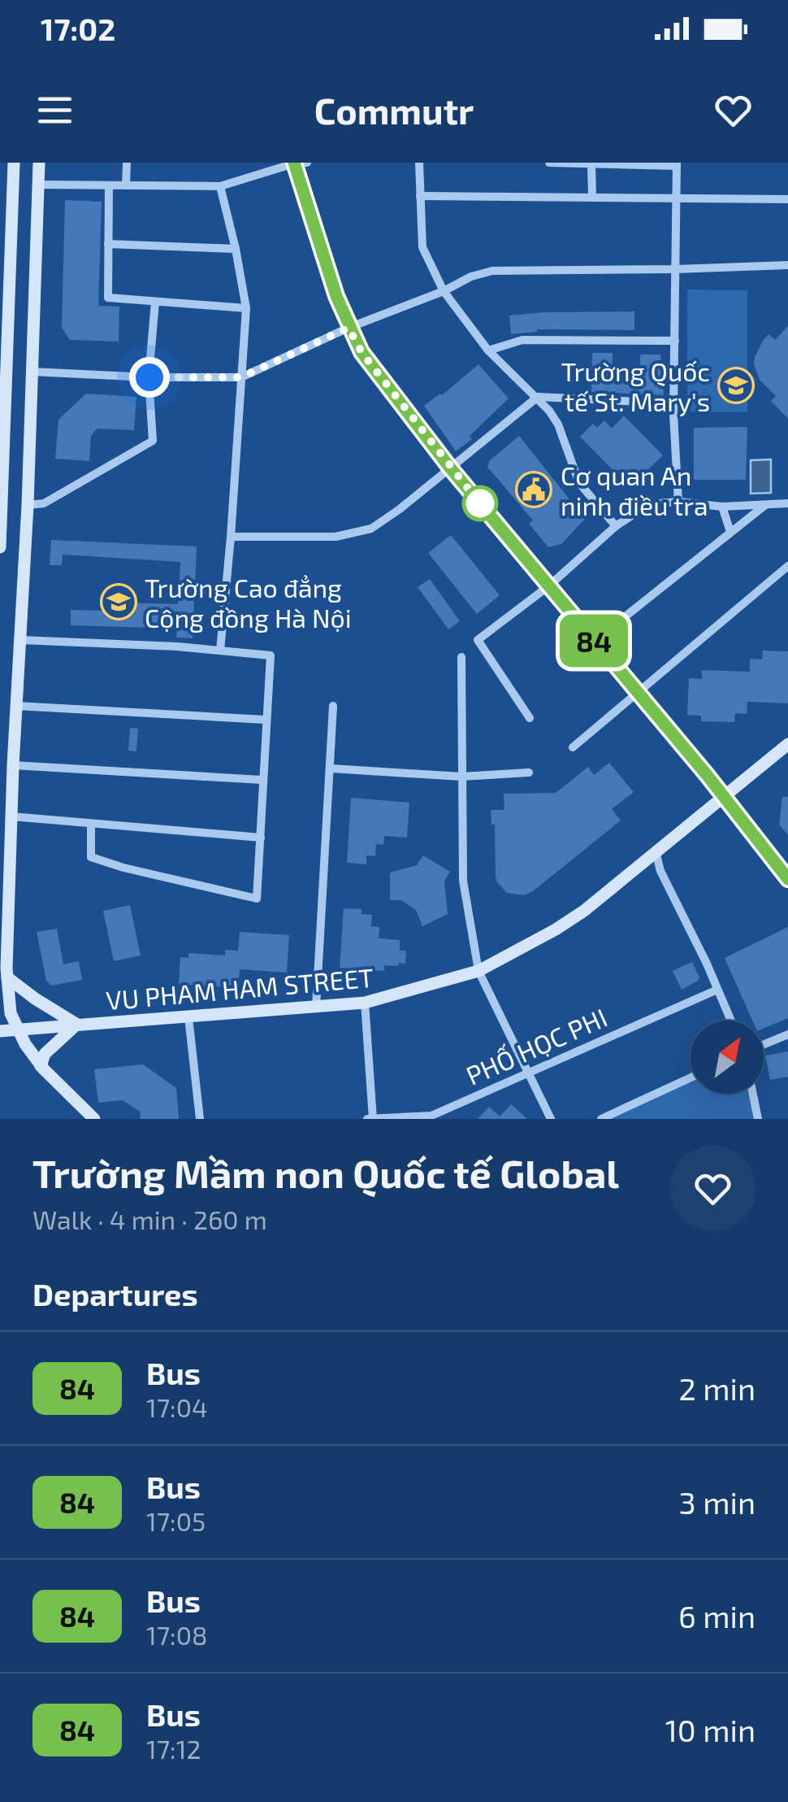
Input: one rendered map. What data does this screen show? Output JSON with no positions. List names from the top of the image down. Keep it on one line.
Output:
{"streets":{"street":["VU PHAM HAM STREET","PHỐ HỌC PHI"]},"places":{"school or university":["Trường Quốc tế St. Mary's","Trường Cao đẳng Cộng đồng Hà Nội"],"public building":["Cơ quan An ninh điều tra"]},"lines":["bus line 84"],"north":"top right","page":{"status":"17:02","header":"Commutr","on_map":"84","heading":[["Trường Mầm non Quốc tế Global","Walk · 4 min · 260 m"],"Departures"],"list":[{"mark":"84","name":"Bus","note":"17:04","value":"2 min"},{"mark":"84","name":"Bus","note":"17:05","value":"3 min"},{"mark":"84","name":"Bus","note":"17:08","value":"6 min"},{"mark":"84","name":"Bus","note":"17:12","value":"10 min"}]}}
